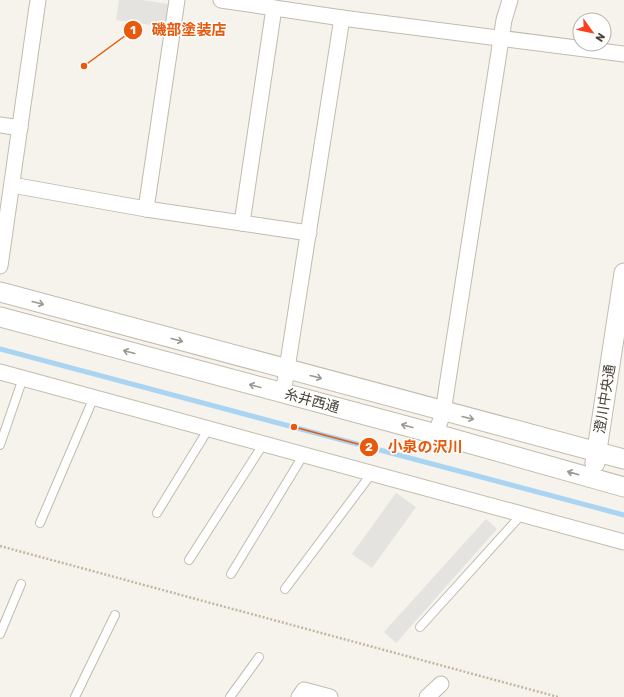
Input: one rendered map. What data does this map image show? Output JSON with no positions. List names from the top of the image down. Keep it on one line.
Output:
{"streets":{"street":["澄川中央通","糸井西通"]},"crossings":[["澄川中央通","糸井西通"]],"places":["磯部塗装店","小泉の沢川"],"north":"bottom right"}
